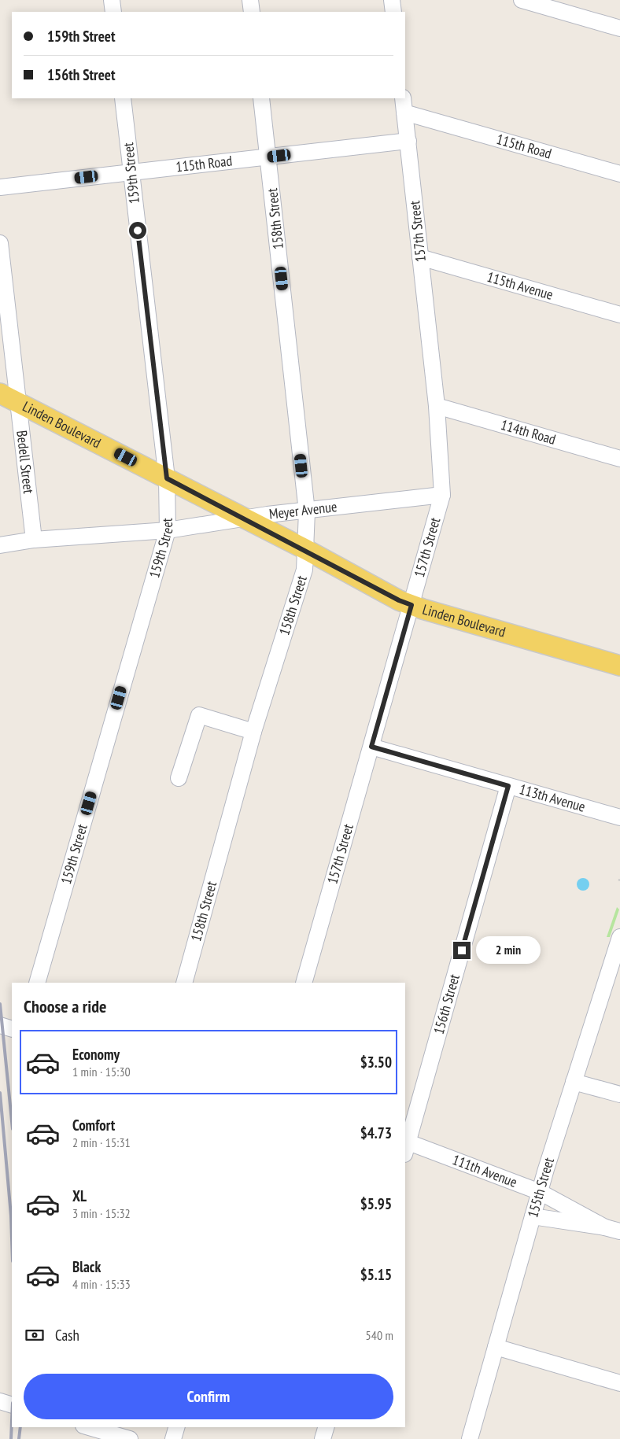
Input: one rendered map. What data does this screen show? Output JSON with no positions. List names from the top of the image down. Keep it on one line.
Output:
{"streets":{"main road":["Linden Boulevard"],"street":["115th Road","159th Street","158th Street","157th Street","115th Avenue","114th Road","Bedell Street","Meyer Avenue","113th Avenue","156th Street","111th Avenue","155th Street"]},"crossings":[["115th Road","159th Street"],["115th Road","158th Street"],["115th Road","157th Street"],["159th Street","Linden Boulevard"],["159th Street","Meyer Avenue"],["158th Street","Linden Boulevard"],["158th Street","Meyer Avenue"],["157th Street","115th Avenue"],["157th Street","Linden Boulevard"],["157th Street","114th Road"],["157th Street","Meyer Avenue"],["157th Street","113th Avenue"],["Linden Boulevard","Bedell Street"],["Linden Boulevard","Meyer Avenue"],["Bedell Street","Meyer Avenue"],["113th Avenue","156th Street"],["156th Street","111th Avenue"],["111th Avenue","155th Street"]],"page":{"banner":["159th Street","156th Street"],"bubble":"2 min","heading":"Choose a ride","list":[{"name":"Economy","note":"1 min · 15:30","value":"$3.50"},{"name":"Comfort","note":"2 min · 15:31","value":"$4.73"},{"name":"XL","note":"3 min · 15:32","value":"$5.95"},{"name":"Black","note":"4 min · 15:33","value":"$5.15"}],"pay":["Cash","540 m"],"buttons":"Confirm"}}
